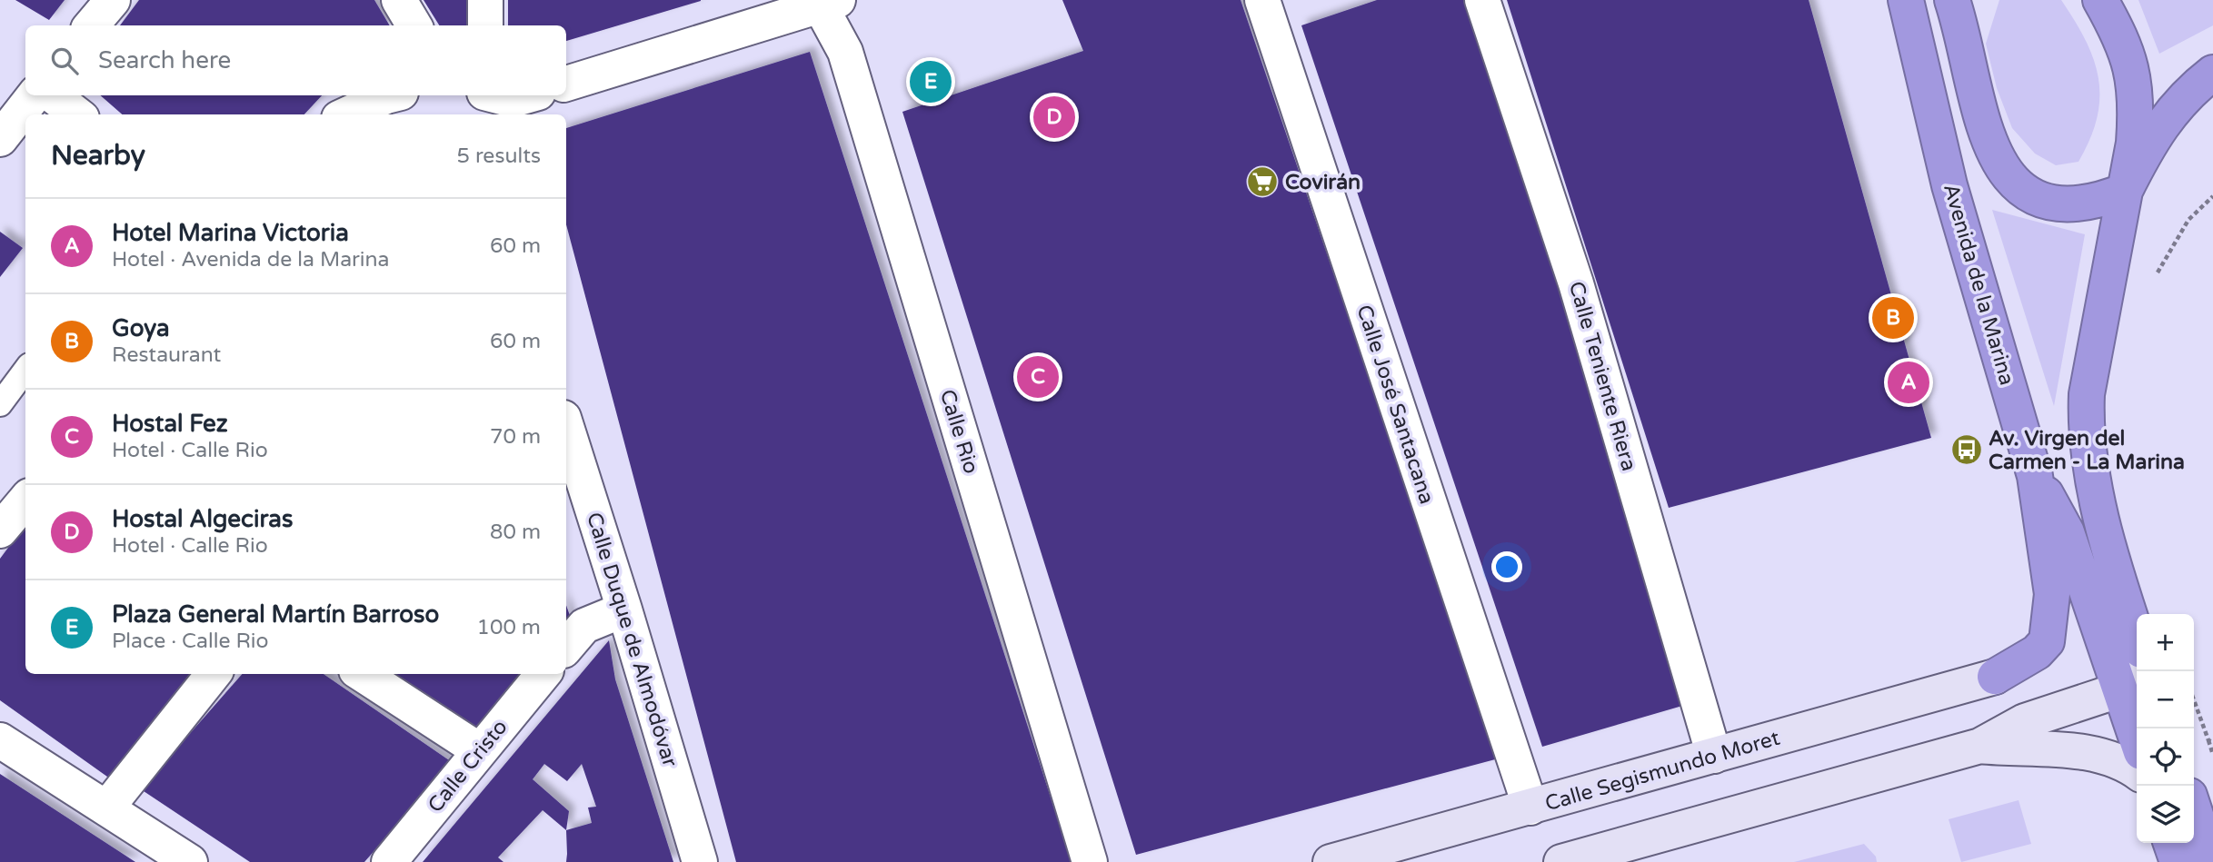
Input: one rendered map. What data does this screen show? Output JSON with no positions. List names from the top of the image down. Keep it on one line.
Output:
{"streets":{"highway":["Avenida de la Marina"],"main road":["Calle Segismundo Moret"],"street":["Calle Teniente Riera","Calle José Santacana","Calle Rio","Calle Duque de Almodóvar","Calle Cristo"]},"crossings":[["Calle Teniente Riera","Calle Segismundo Moret"],["Calle José Santacana","Calle Segismundo Moret"]],"places":{"supermarket":["Covirán"],"bus stop":["Av. Virgen del Carmen - La Marina"]},"page":{"search":"Search here","pins":["E","D","B","C","A"],"heading":["Nearby","5 results"],"list":[{"mark":"A","name":"Hotel Marina Victoria","note":"Hotel · Avenida de la Marina","value":"60 m"},{"mark":"B","name":"Goya","note":"Restaurant","value":"60 m"},{"mark":"C","name":"Hostal Fez","note":"Hotel · Calle Rio","value":"70 m"},{"mark":"D","name":"Hostal Algeciras","note":"Hotel · Calle Rio","value":"80 m"},{"mark":"E","name":"Plaza General Martín Barroso","note":"Place · Calle Rio","value":"100 m"}],"map_buttons":["+","−"]}}
